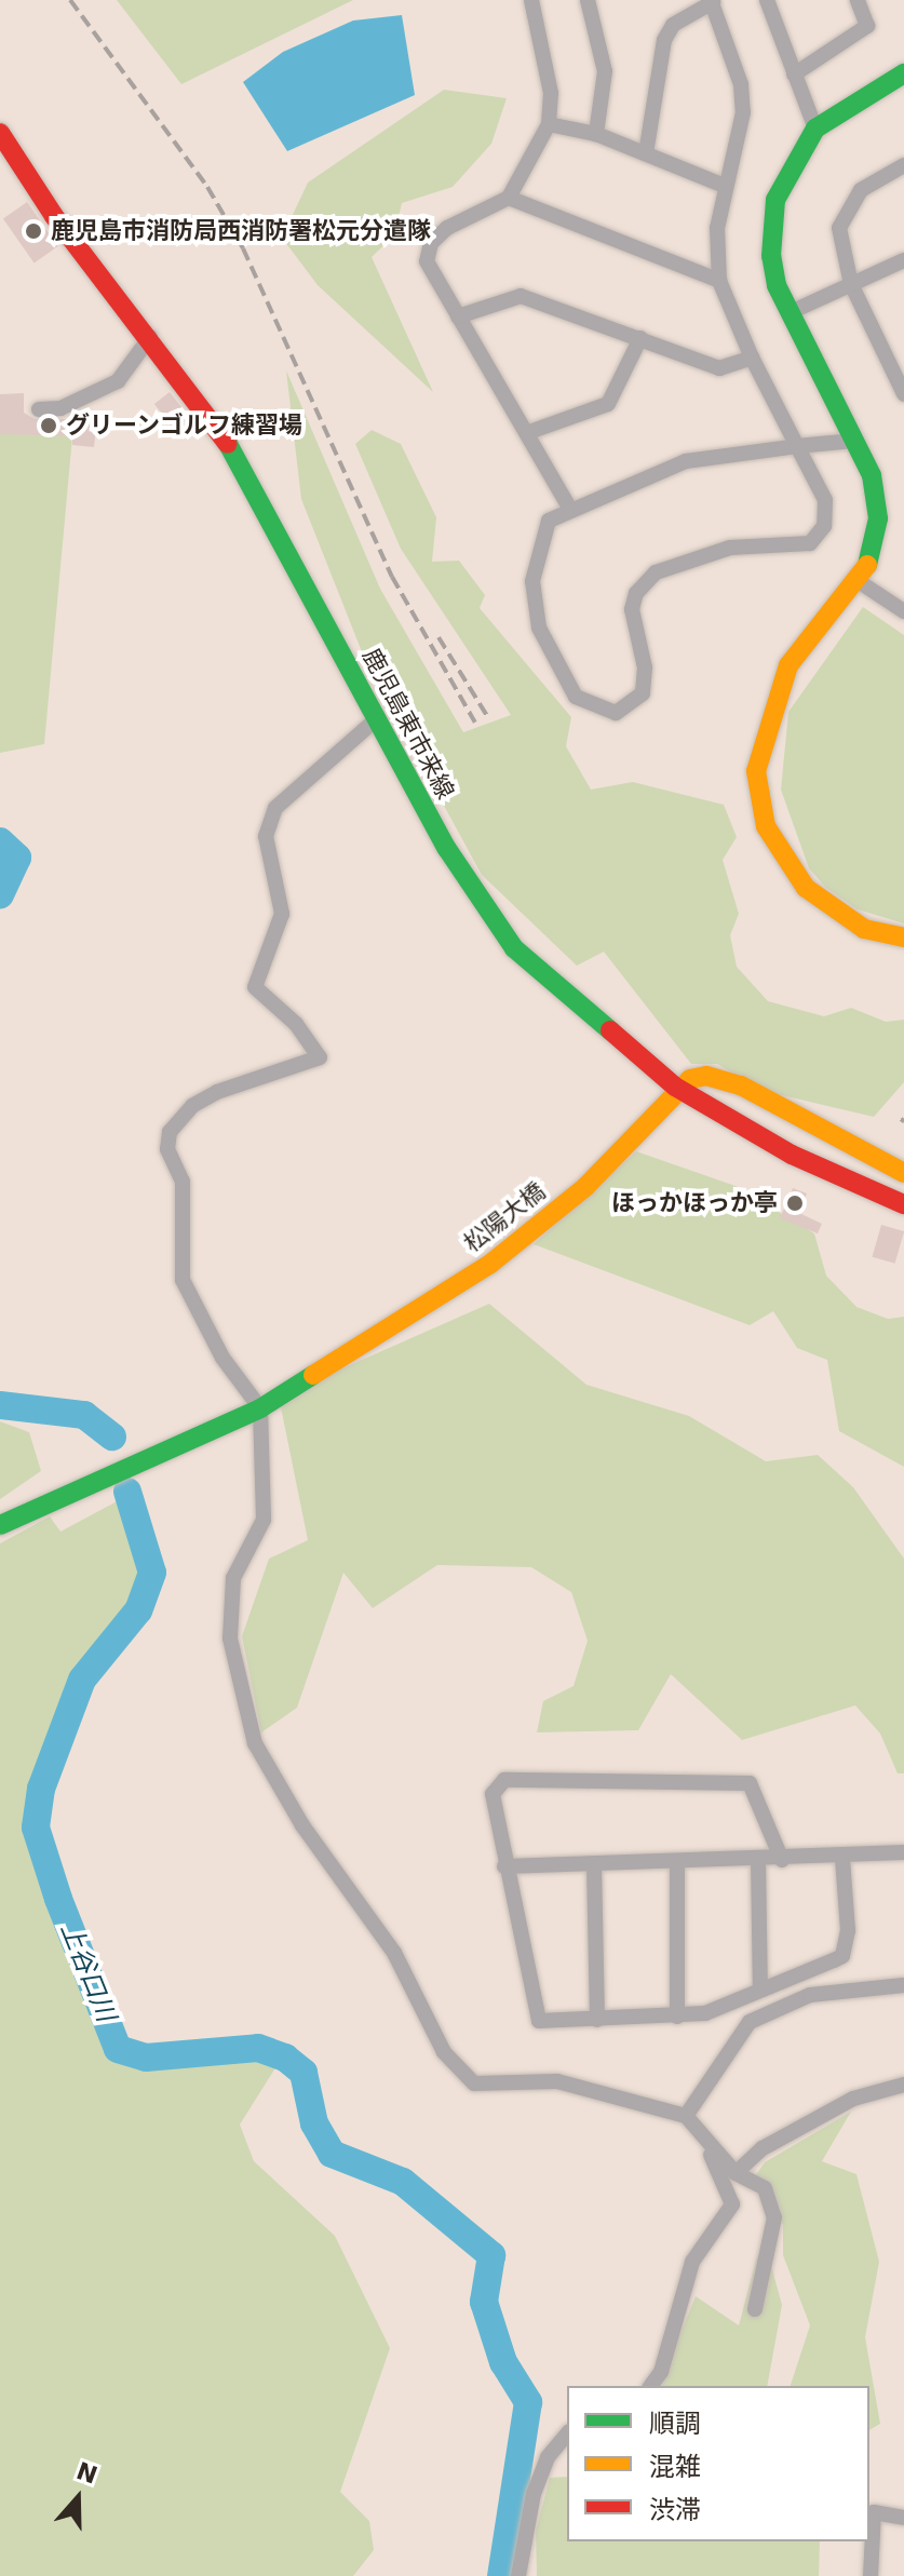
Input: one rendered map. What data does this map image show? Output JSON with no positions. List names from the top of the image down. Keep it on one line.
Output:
{"streets":{"street":["鹿児島東市来線","松陽大橋"]},"crossings":[["鹿児島東市来線","松陽大橋"]],"water":["上谷口川"],"places":["鹿児島市消防局西消防署松元分遣隊","グリーンゴルフ練習場","ほっかほっか亭"],"legend":["順調","混雑","渋滞"],"north":"top"}
